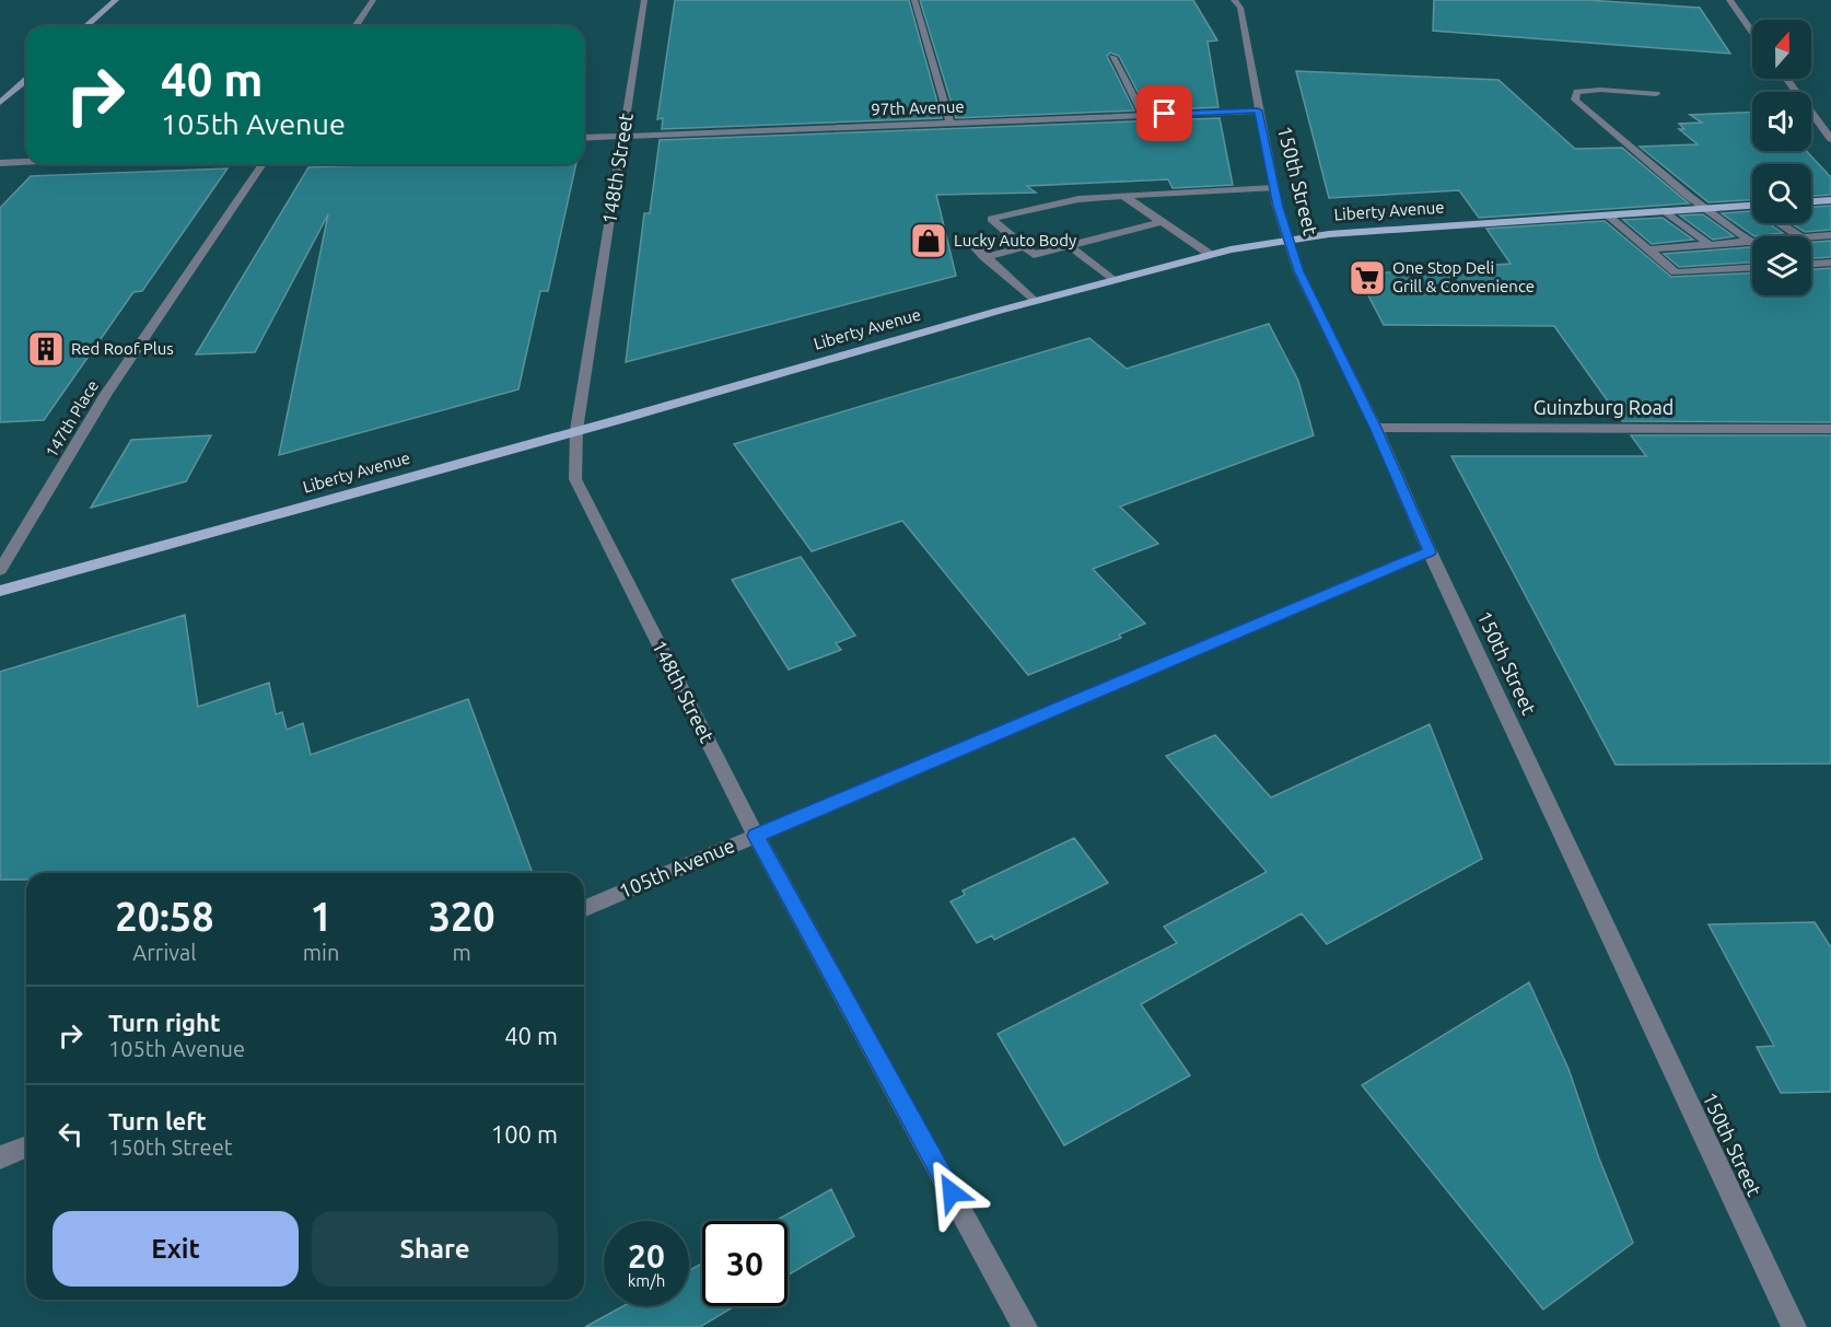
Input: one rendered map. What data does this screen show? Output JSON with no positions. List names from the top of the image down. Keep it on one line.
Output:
{"streets":{"main road":["Liberty Avenue"],"street":["97th Avenue","148th Street","150th Street","Guinzburg Road","147th Place","105th Avenue"]},"crossings":[["97th Avenue","148th Street"],["97th Avenue","150th Street"],["148th Street","Liberty Avenue"],["148th Street","105th Avenue"],["150th Street","Liberty Avenue"],["150th Street","Guinzburg Road"],["150th Street","105th Avenue"]],"places":{"shop":["Lucky Auto Body"],"supermarket":["One Stop Deli Grill & Convenience"],"building":["Red Roof Plus"]},"north":"top","page":{"turn":["40 m","105th Avenue"],"eta":["20:58","Arrival","1","min","320","m"],"list":[{"name":"Turn right","note":"105th Avenue","value":"40 m"},{"name":"Turn left","note":"150th Street","value":"100 m"}],"buttons":["Exit","Share"],"speed":"20 km/h","limit":"30"}}
